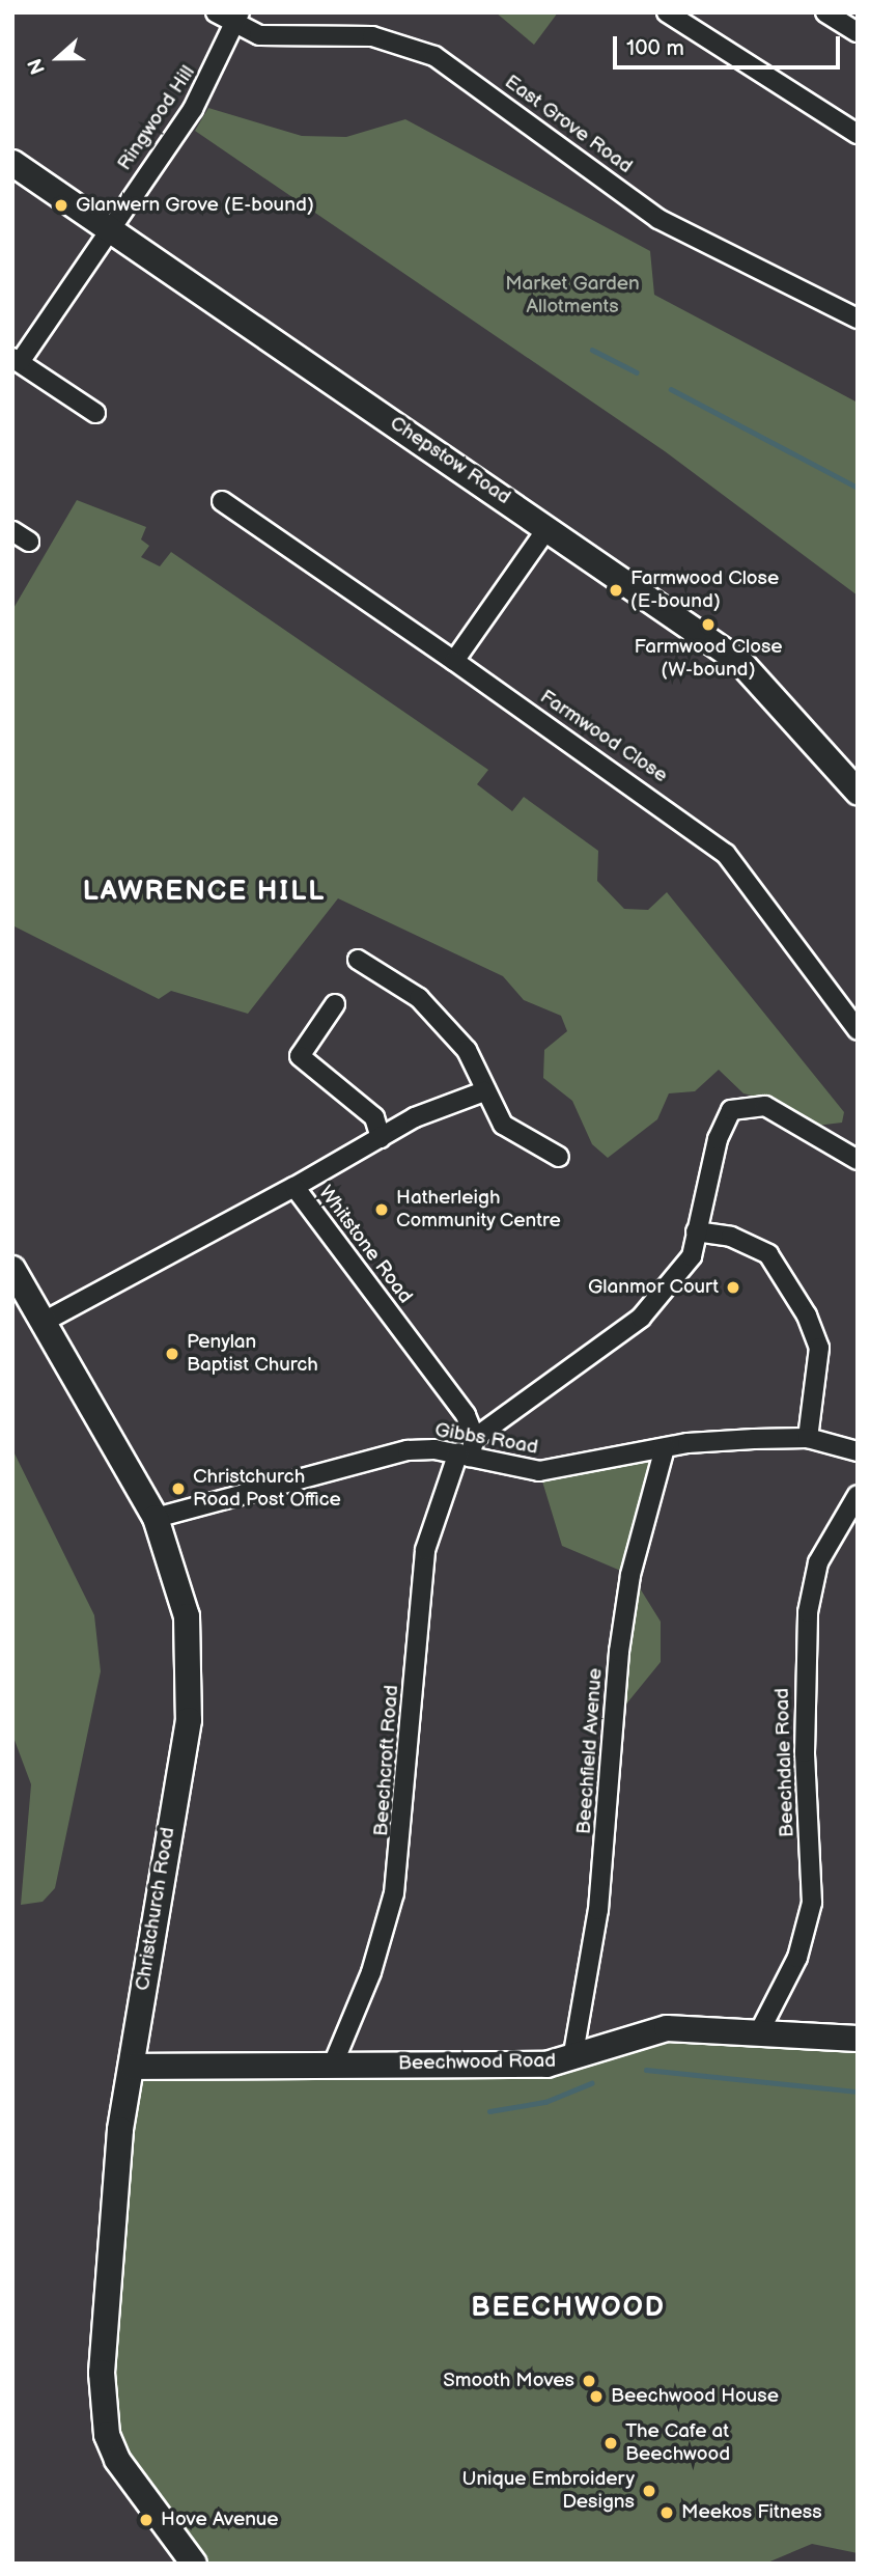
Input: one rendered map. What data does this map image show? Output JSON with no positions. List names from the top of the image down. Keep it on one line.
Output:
{"streets":{"street":["Ringwood Hill","East Grove Road","Chepstow Road","Farmwood Close","Whitstone Road","Gibbs Road","Beechfield Avenue","Beechcroft Road","Beechdale Road","Christchurch Road","Beechwood Road"]},"crossings":[["Ringwood Hill","East Grove Road"],["Ringwood Hill","Chepstow Road"],["Whitstone Road","Gibbs Road"],["Whitstone Road","Beechcroft Road"],["Whitstone Road","Christchurch Road"],["Gibbs Road","Beechfield Avenue"],["Gibbs Road","Beechcroft Road"],["Gibbs Road","Christchurch Road"],["Beechfield Avenue","Beechwood Road"],["Beechcroft Road","Beechwood Road"],["Beechdale Road","Beechwood Road"],["Christchurch Road","Beechwood Road"]],"districts":["LAWRENCE HILL","BEECHWOOD"],"parks":["Market Garden Allotments"],"places":["Glanwern Grove (E-bound)","Farmwood Close (E-bound)","Farmwood Close (W-bound)","Hatherleigh Community Centre","Glanmor Court","Penylan Baptist Church","Christchurch Road Post Office","Smooth Moves","Beechwood House","The Cafe at Beechwood","Unique Embroidery Designs","Meekos Fitness","Hove Avenue"],"scale_bar":"100 m","north":"left"}
